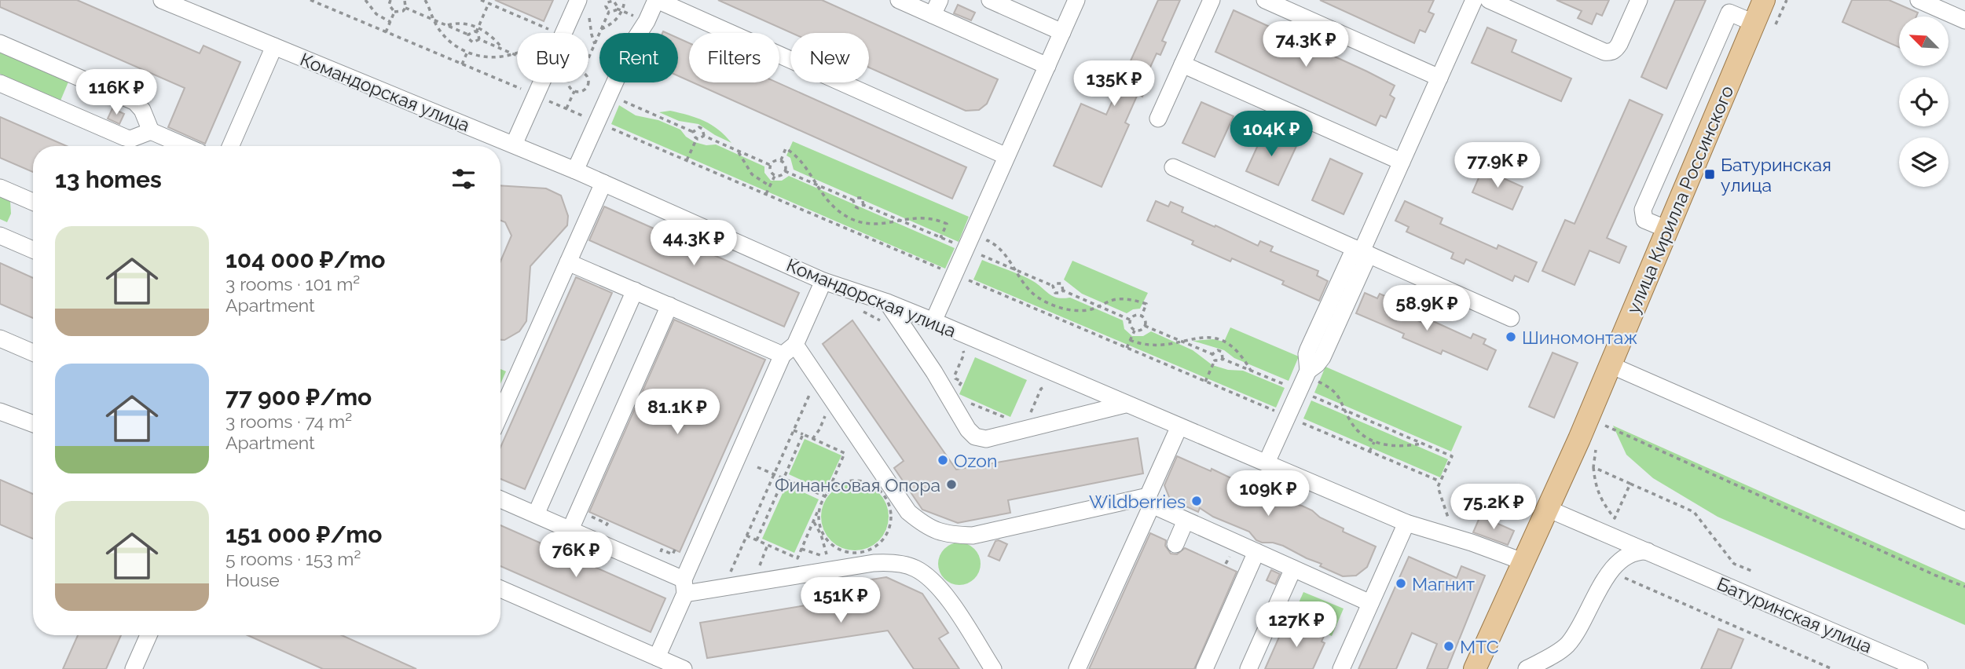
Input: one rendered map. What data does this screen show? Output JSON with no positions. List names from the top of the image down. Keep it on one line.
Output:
{"streets":{"main road":["улица Кирилла Россинского"],"street":["Командорская улица","Батуринская улица"]},"crossings":[["Командорская улица","улица Кирилла Россинского"],["улица Кирилла Россинского","Батуринская улица"]],"places":{"transit":["Батуринская улица"],"other":["Шиномонтаж","Ozon","Финансовая Опора","Wildberries","Магнит","МТС"]},"north":"top left","page":{"price":["74.3K ₽","135K ₽","116K ₽","104K ₽","77.9K ₽","44.3K ₽","58.9K ₽","81.1K ₽","109K ₽","75.2K ₽","76K ₽","151K ₽","127K ₽"],"chip":["Buy","Rent","Filters","New"],"heading":"13 homes","list":[{"name":"104 000 ₽/mo","note":"3 rooms · 101 m² · Apartment"},{"name":"77 900 ₽/mo","note":"3 rooms · 74 m² · Apartment"},{"name":"151 000 ₽/mo","note":"5 rooms · 153 m² · House"}]}}
